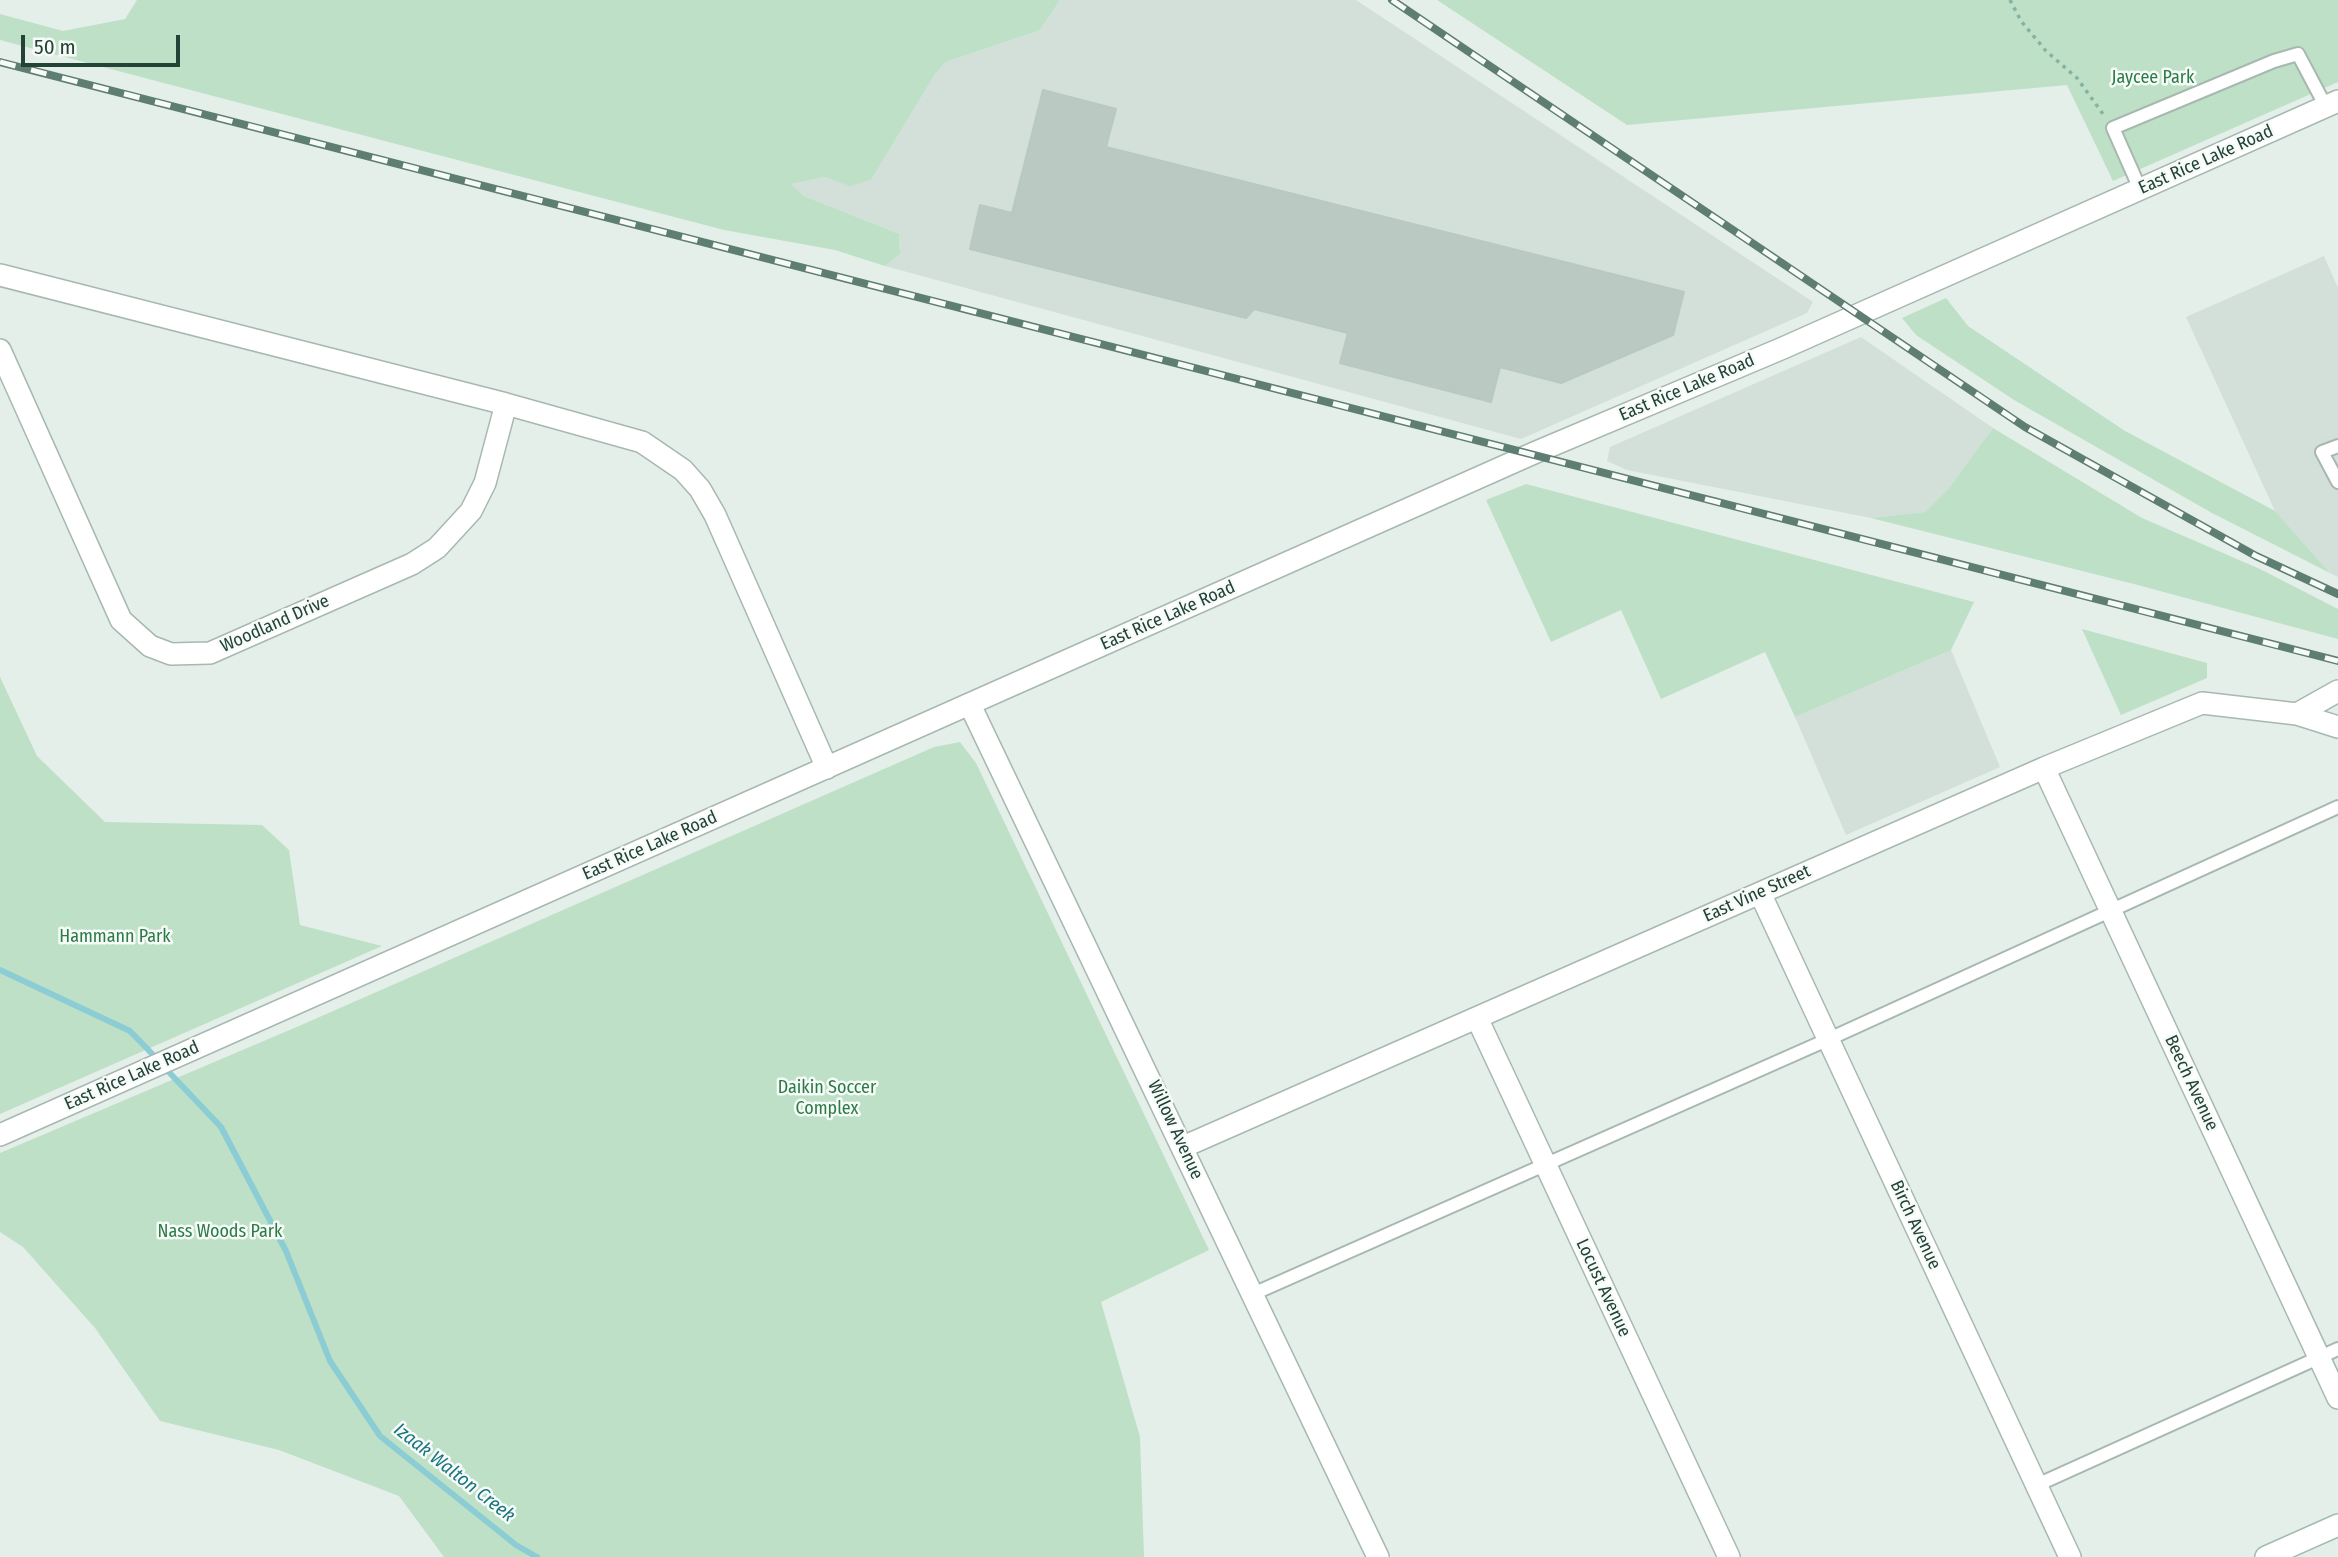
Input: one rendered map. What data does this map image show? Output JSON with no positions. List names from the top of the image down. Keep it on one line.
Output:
{"streets":{"street":["East Rice Lake Road","Woodland Drive","East Vine Street","Beech Avenue","Willow Avenue","Birch Avenue","Locust Avenue"]},"crossings":[["East Rice Lake Road","Willow Avenue"],["East Vine Street","Beech Avenue"],["East Vine Street","Willow Avenue"],["East Vine Street","Birch Avenue"],["East Vine Street","Locust Avenue"]],"water":["Izaak Walton Creek"],"parks":["Jaycee Park","Hammann Park","Daikin Soccer Complex","Nass Woods Park"],"scale_bar":"50 m"}
